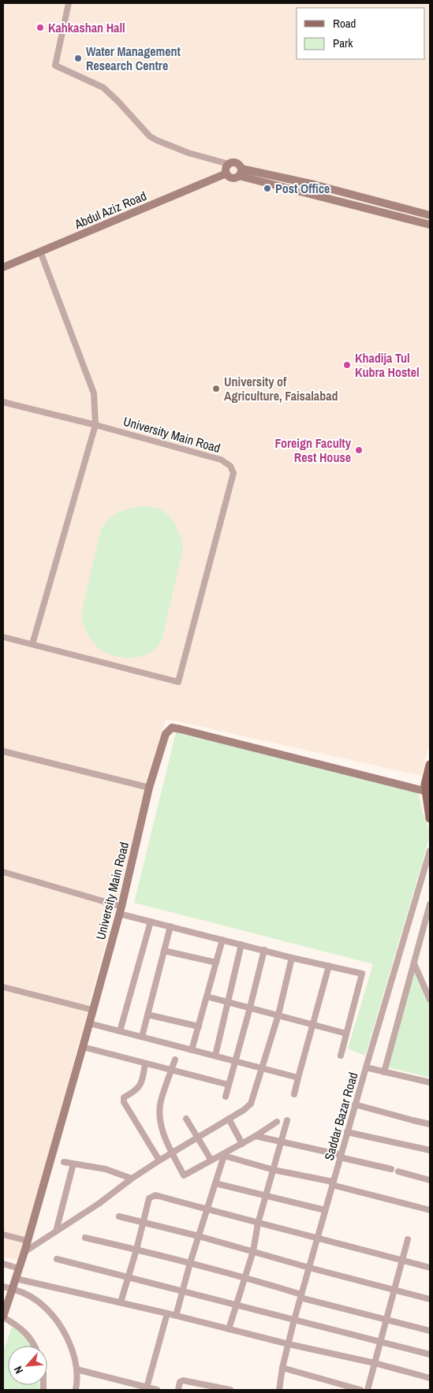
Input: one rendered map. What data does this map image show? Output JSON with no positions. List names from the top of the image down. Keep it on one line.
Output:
{"streets":{"street":["Abdul Aziz Road","University Main Road","Saddar Bazar Road"]},"places":["Kahkashan Hall","Water Management Research Centre","Post Office","Khadija Tul Kubra Hostel","University of Agriculture, Faisalabad","Foreign Faculty Rest House"],"legend":["Road","Park"],"north":"bottom left"}
